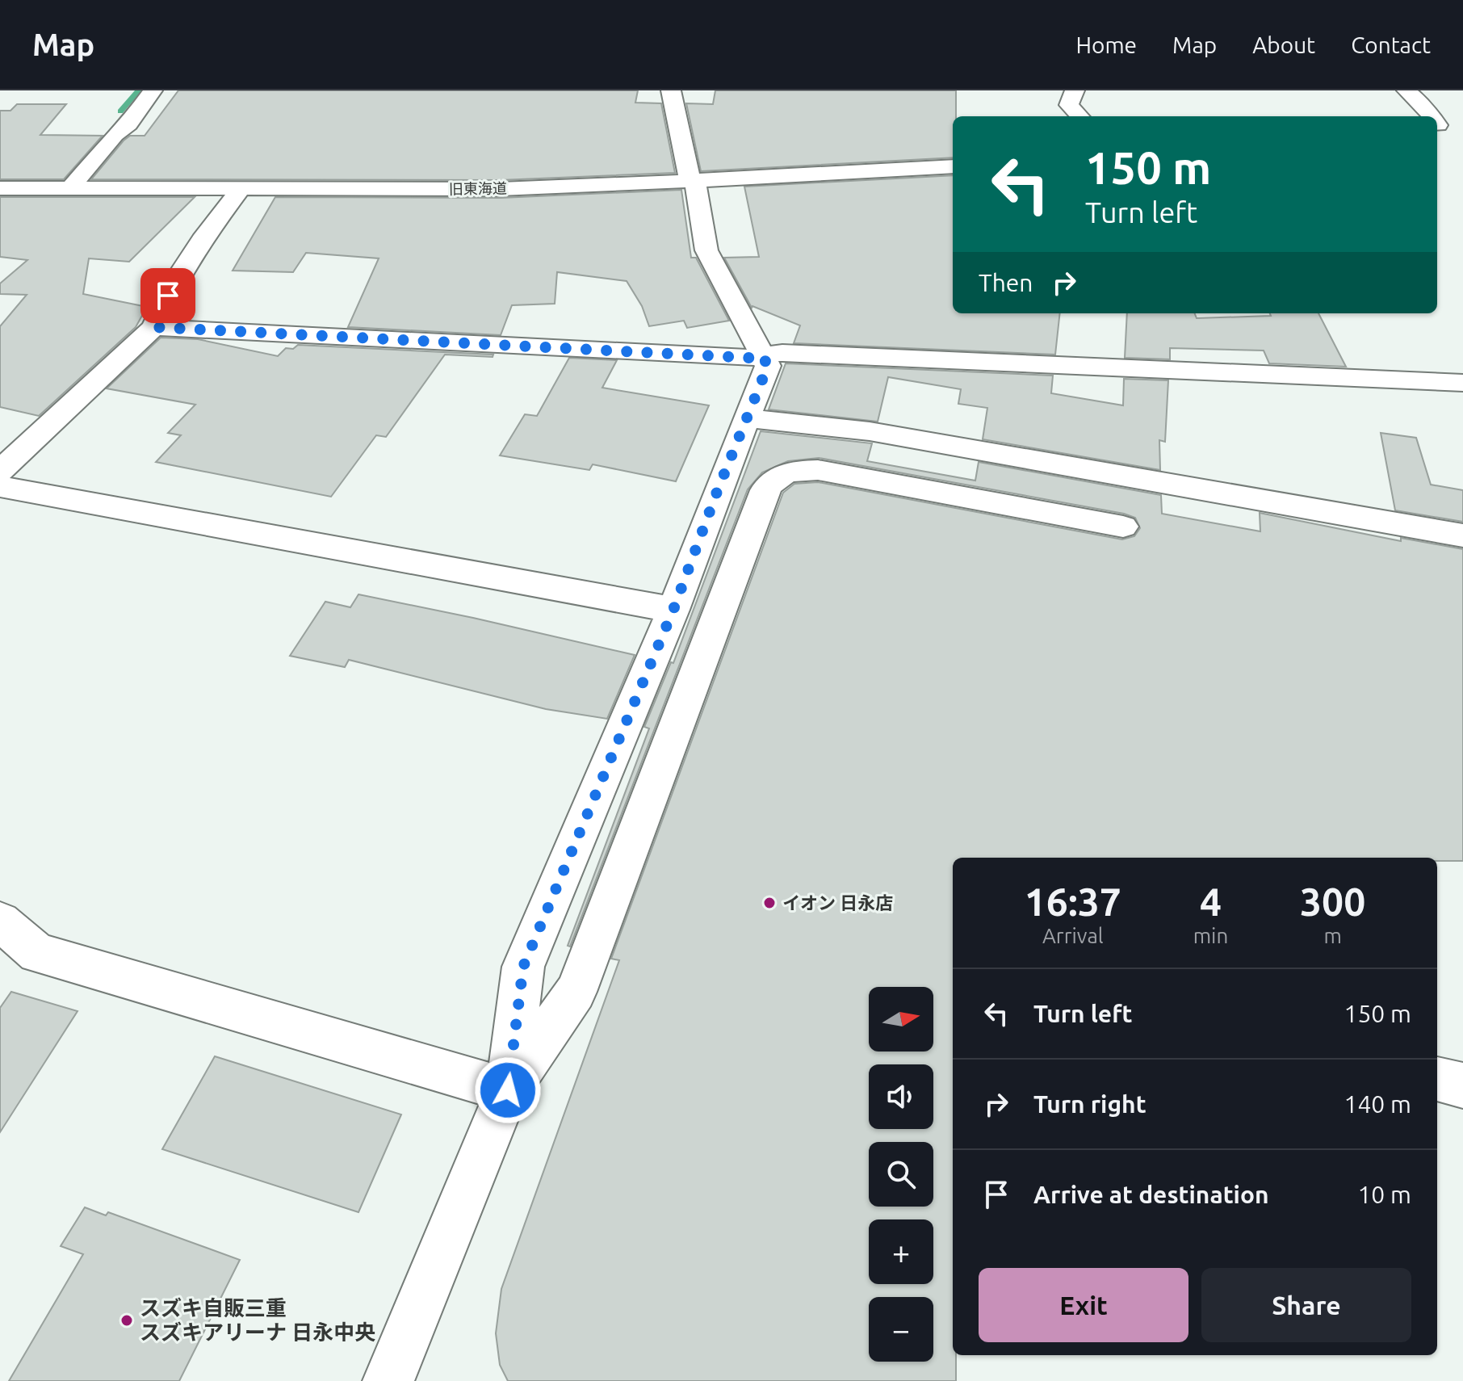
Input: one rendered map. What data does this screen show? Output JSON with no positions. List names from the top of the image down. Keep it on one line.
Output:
{"streets":{"street":["旧東海道"]},"places":["イオン 日永店","スズキ自販三重 スズキアリーナ 日永中央"],"north":"right","page":{"header":"Map","nav":["Home","Map","About","Contact"],"turn":["150 m","Turn left"],"then":"Then","eta":["16:37","Arrival","4","min","300","m"],"list":[{"name":"Turn left","value":"150 m"},{"name":"Turn right","value":"140 m"},{"name":"Arrive at destination","value":"10 m"}],"map_buttons":["+","−"],"buttons":["Exit","Share"]}}
